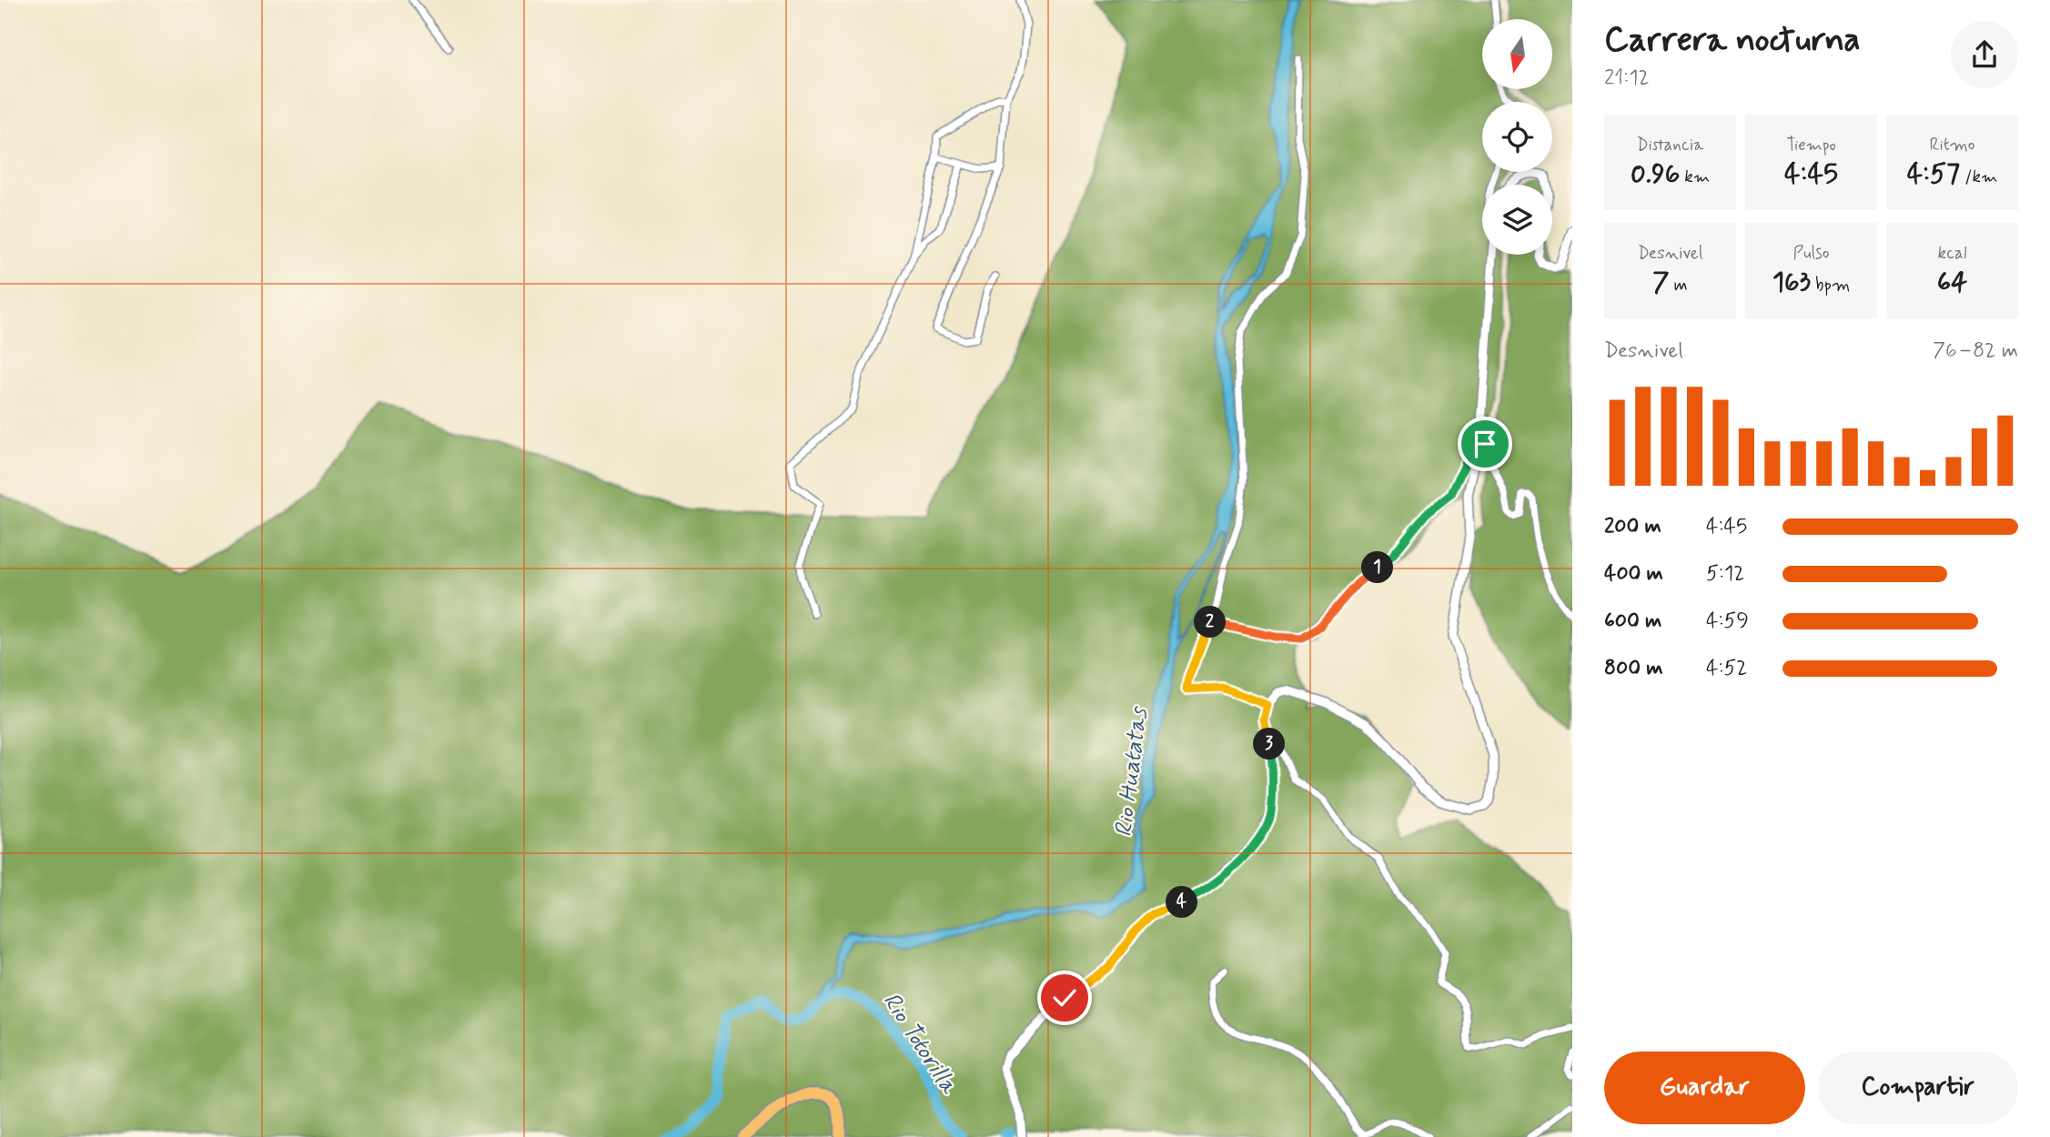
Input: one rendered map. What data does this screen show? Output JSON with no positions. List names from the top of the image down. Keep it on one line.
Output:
{"water":["Rio Huatatas","Rio Totorilla"],"north":"bottom","page":{"heading":["Carrera nocturna","21:12"],"stats":[["Distancia","0.96 km"],["Tiempo","4:45"],["Ritmo","4:57 /km"],["Desnivel","7 m"],["Pulso","163 bpm"],["kcal","64"]],"chart":["Desnivel","76–82 m"],"list":[{"name":"200 m","note":"4:45"},{"name":"400 m","note":"5:12"},{"name":"600 m","note":"4:59"},{"name":"800 m","note":"4:52"}],"pins":["1","2","3","4"],"buttons":["Guardar","Compartir"]}}
